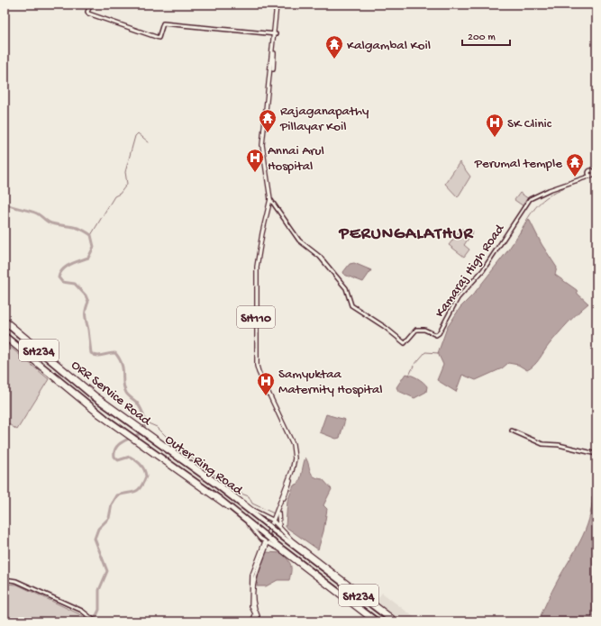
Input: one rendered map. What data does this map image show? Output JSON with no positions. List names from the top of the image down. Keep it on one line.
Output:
{"streets":{"highway":["SH234","Outer Ring Road"],"main road":["SH110","ORR Service Road"],"street":["Kamaraj High Road"]},"crossings":[["Kamaraj High Road","SH110"],["SH110","ORR Service Road"],["SH110","Outer Ring Road"],["ORR Service Road","Outer Ring Road"]],"districts":["PERUNGALATHUR"],"places":{"temple":["Kalgambal Koil","Rajaganapathy Pillayar Koil","Perumal temple"],"hospital":["SK Clinic","Annai Arul Hospital","Samyuktaa Maternity Hospital"]},"scale_bar":"200 m"}
